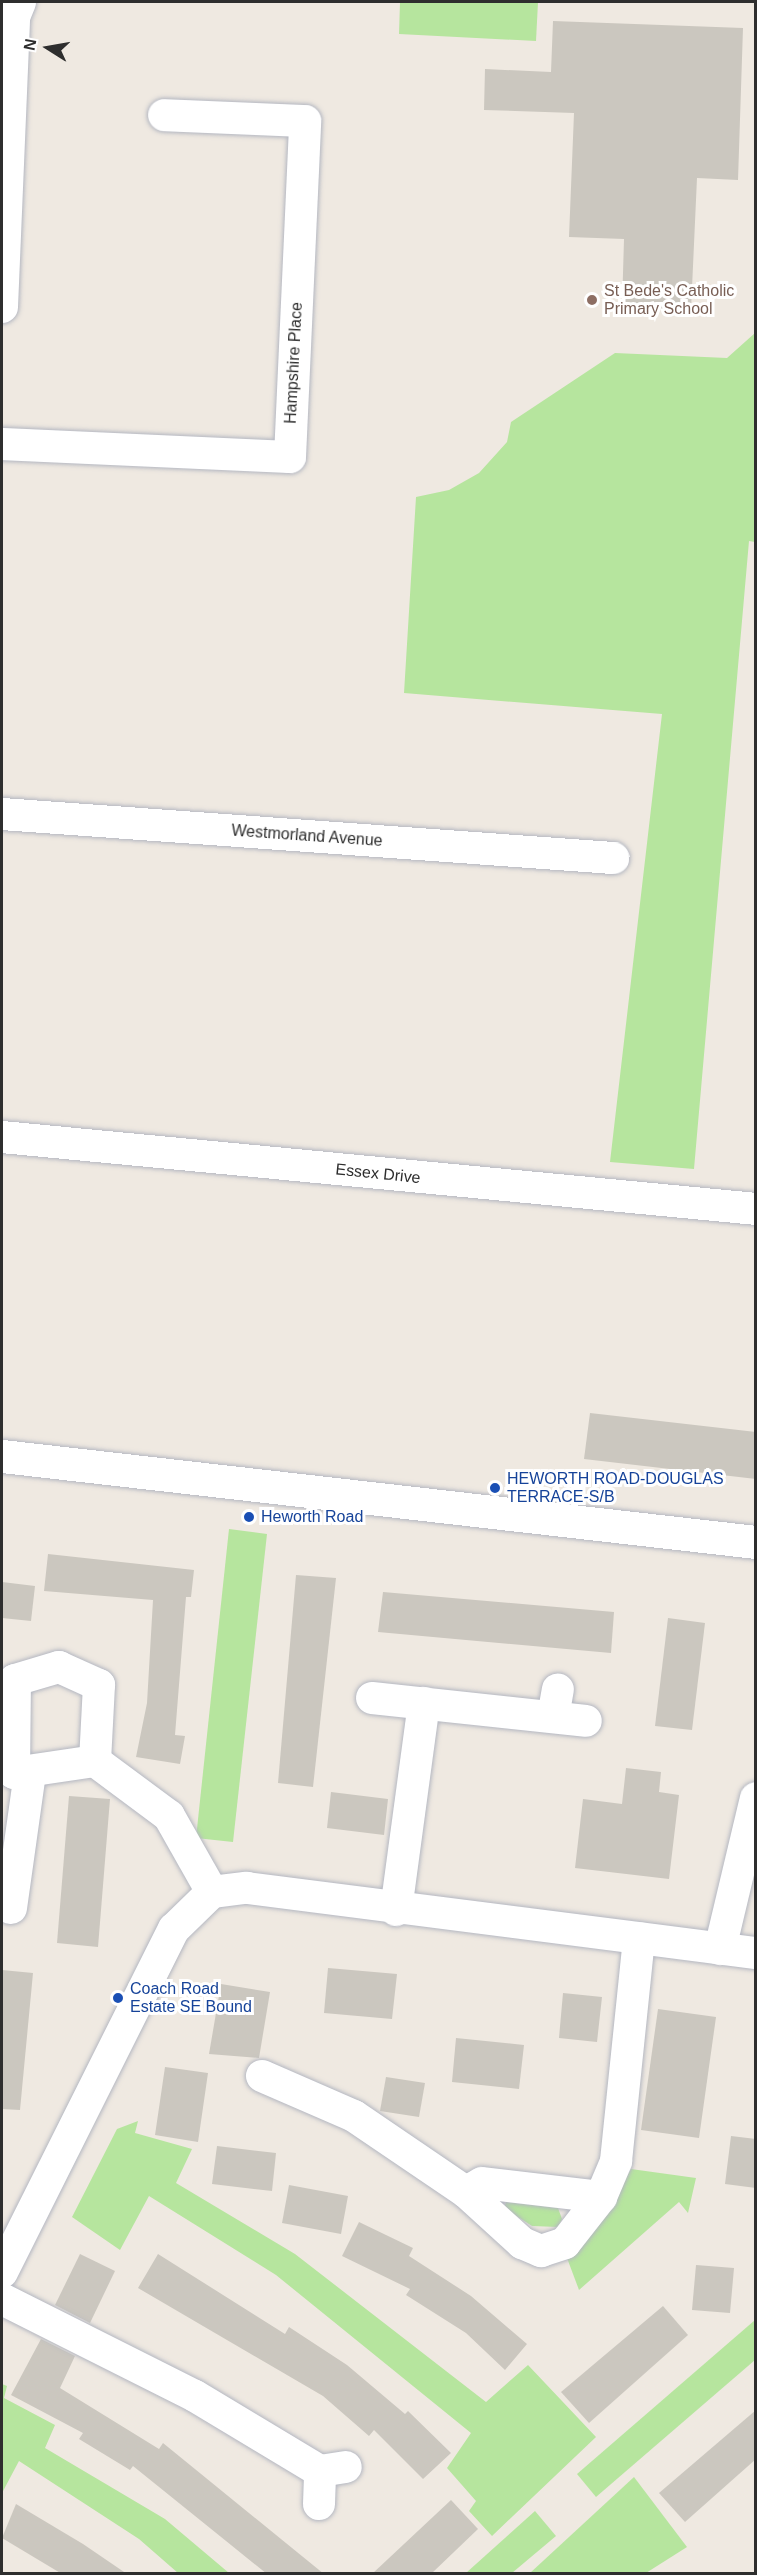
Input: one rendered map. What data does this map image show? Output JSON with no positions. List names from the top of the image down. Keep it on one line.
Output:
{"streets":{"street":["Hampshire Place","Westmorland Avenue","Essex Drive"]},"places":["St Bede's Catholic Primary School","HEWORTH ROAD-DOUGLAS TERRACE-S/B","Heworth Road","Coach Road Estate SE Bound"],"north":"left"}
